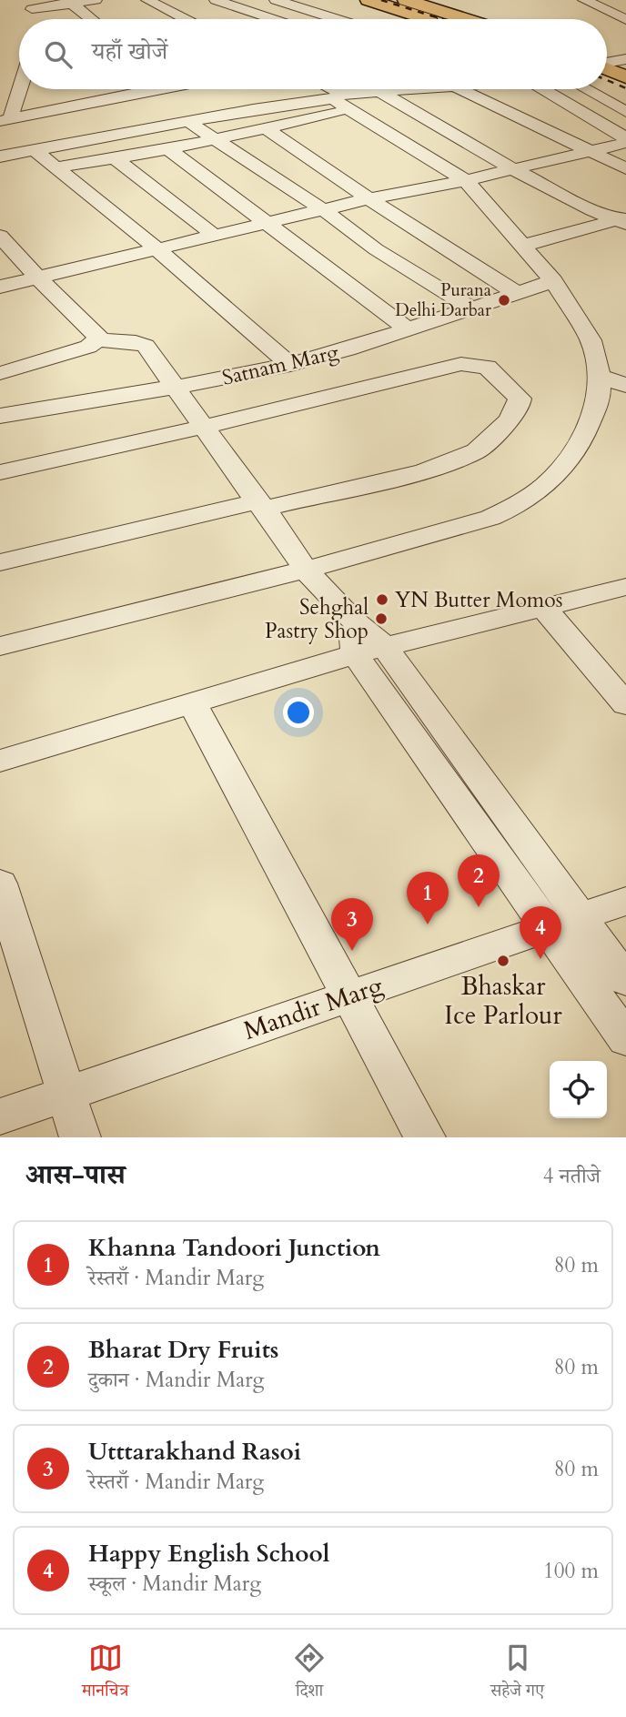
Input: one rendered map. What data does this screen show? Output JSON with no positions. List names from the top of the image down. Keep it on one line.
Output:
{"streets":{"street":["Satnam Marg","Mandir Marg"]},"places":["Purana Delhi Darbar","YN Butter Momos","Sehghal Pastry Shop","Bhaskar Ice Parlour"],"page":{"search":"यहाँ खोजें","pins":["2","1","3","4"],"heading":["आस-पास","4 नतीजे"],"list":[{"mark":"1","name":"Khanna Tandoori Junction","note":"रेस्तराँ · Mandir Marg","value":"80 m"},{"mark":"2","name":"Bharat Dry Fruits","note":"दुकान · Mandir Marg","value":"80 m"},{"mark":"3","name":"Utttarakhand Rasoi","note":"रेस्तराँ · Mandir Marg","value":"80 m"},{"mark":"4","name":"Happy English School","note":"स्कूल · Mandir Marg","value":"100 m"}],"nav":["मानचित्र","दिशा","सहेजे गए"]}}
